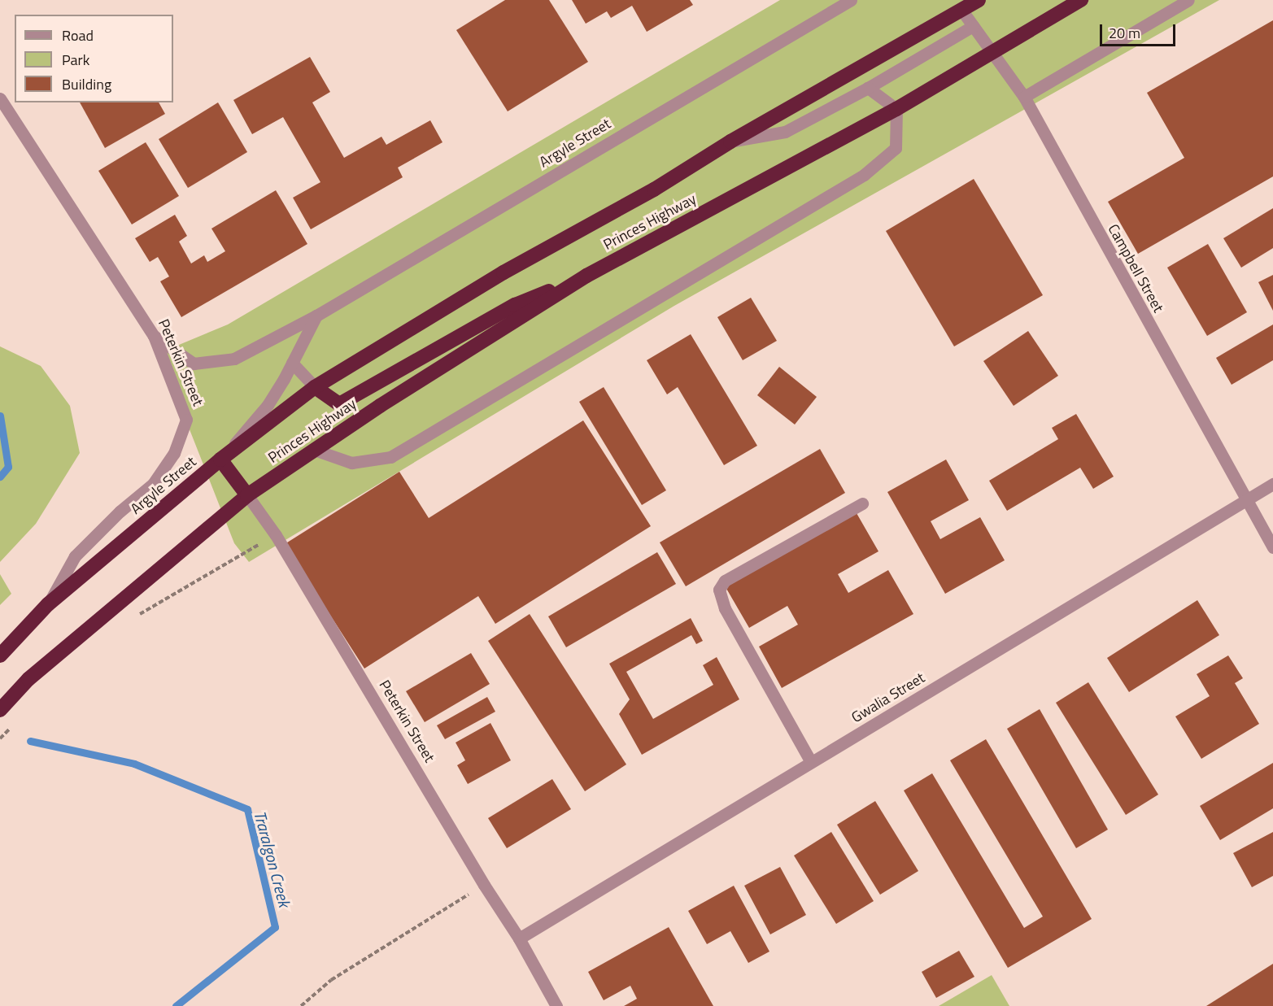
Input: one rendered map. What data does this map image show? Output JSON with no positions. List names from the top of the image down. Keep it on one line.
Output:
{"streets":{"highway":["Argyle Street","Princes Highway","Peterkin Street"],"street":["Campbell Street","Gwalia Street"]},"crossings":[["Argyle Street","Princes Highway"],["Argyle Street","Peterkin Street"],["Princes Highway","Campbell Street"],["Princes Highway","Peterkin Street"],["Campbell Street","Gwalia Street"],["Peterkin Street","Gwalia Street"]],"water":["Traralgon Creek"],"legend":["Road","Park","Building"],"scale_bar":"20 m"}
